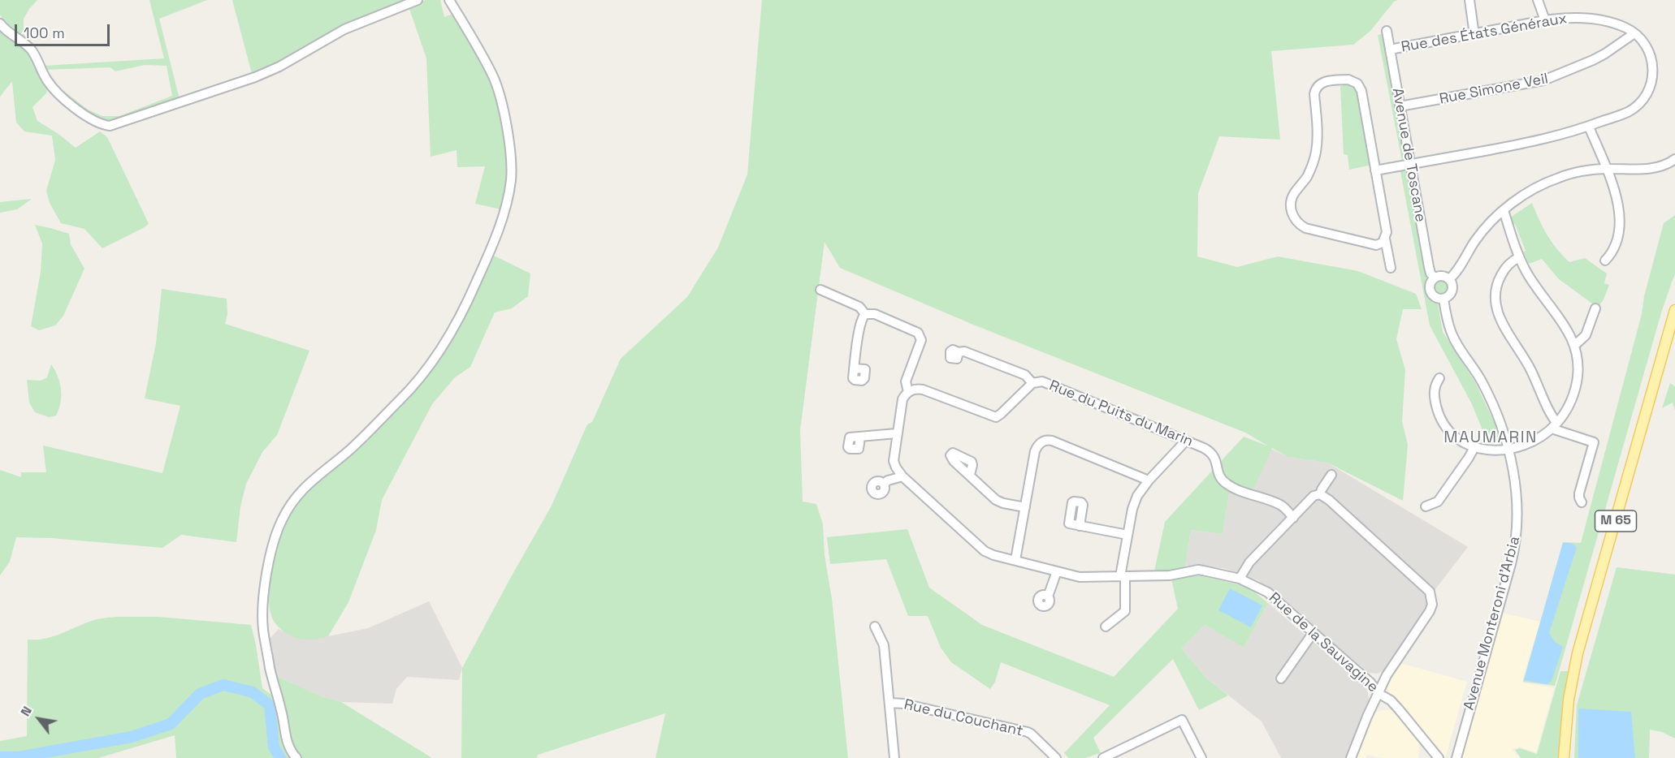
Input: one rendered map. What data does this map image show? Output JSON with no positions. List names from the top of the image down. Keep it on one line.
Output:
{"streets":{"main road":["M 65"],"street":["Rue des États Généraux","Rue Simone Veil","Avenue de Toscane","Rue du Puits du Marin","Avenue Monteroni d'Arbia","Rue de la Sauvagine","Rue du Couchant"]},"crossings":[["Rue des États Généraux","Rue Simone Veil"],["Rue des États Généraux","Avenue de Toscane"],["Rue Simone Veil","Avenue de Toscane"],["Avenue de Toscane","Avenue Monteroni d'Arbia"]],"districts":["MAUMARIN"],"scale_bar":"100 m","north":"top left"}
